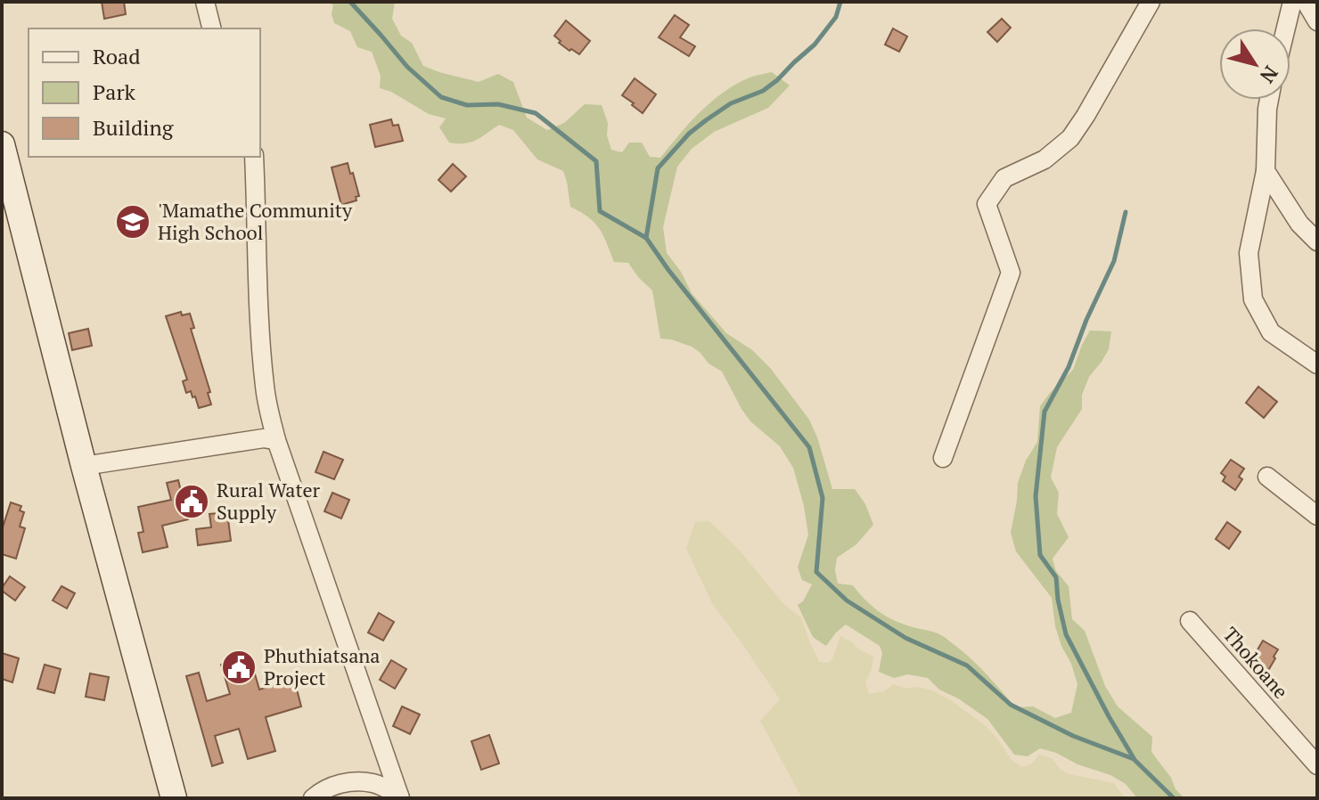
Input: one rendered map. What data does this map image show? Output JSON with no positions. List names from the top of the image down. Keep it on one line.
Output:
{"streets":{"street":["Thokoane"]},"places":{"school or university":["'Mamathe Community High School"],"public building":["Rural Water Supply","Phuthiatsana Project"]},"legend":["Road","Park","Building"],"north":"bottom right"}
